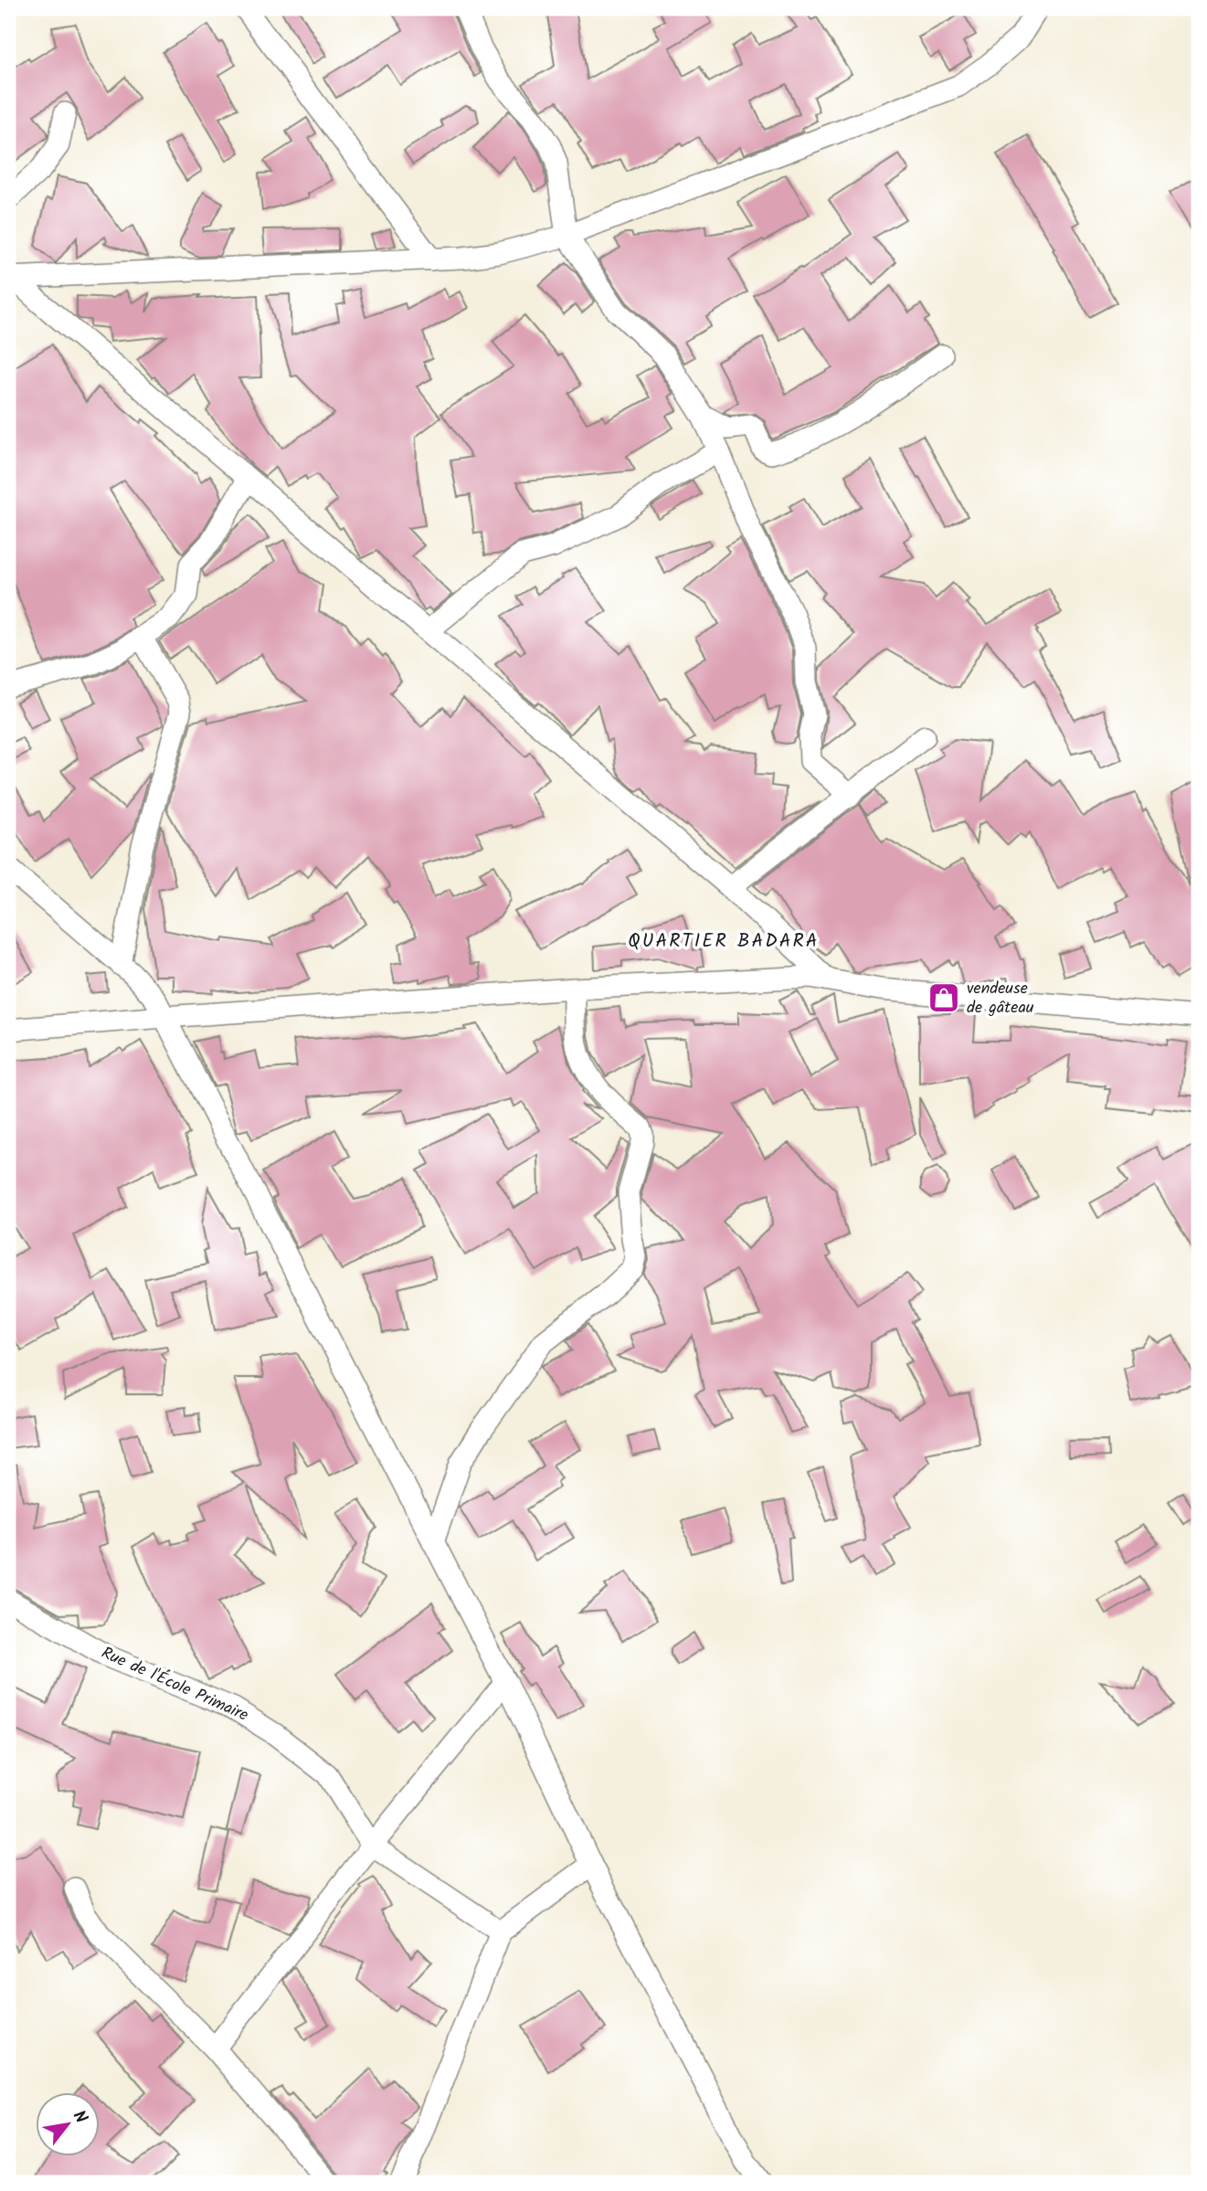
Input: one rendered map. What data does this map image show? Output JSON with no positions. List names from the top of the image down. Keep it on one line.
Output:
{"streets":{"street":["Rue de l'École Primaire"]},"districts":["QUARTIER BADARA"],"places":{"shop":["vendeuse de gâteau"]},"north":"top right"}
